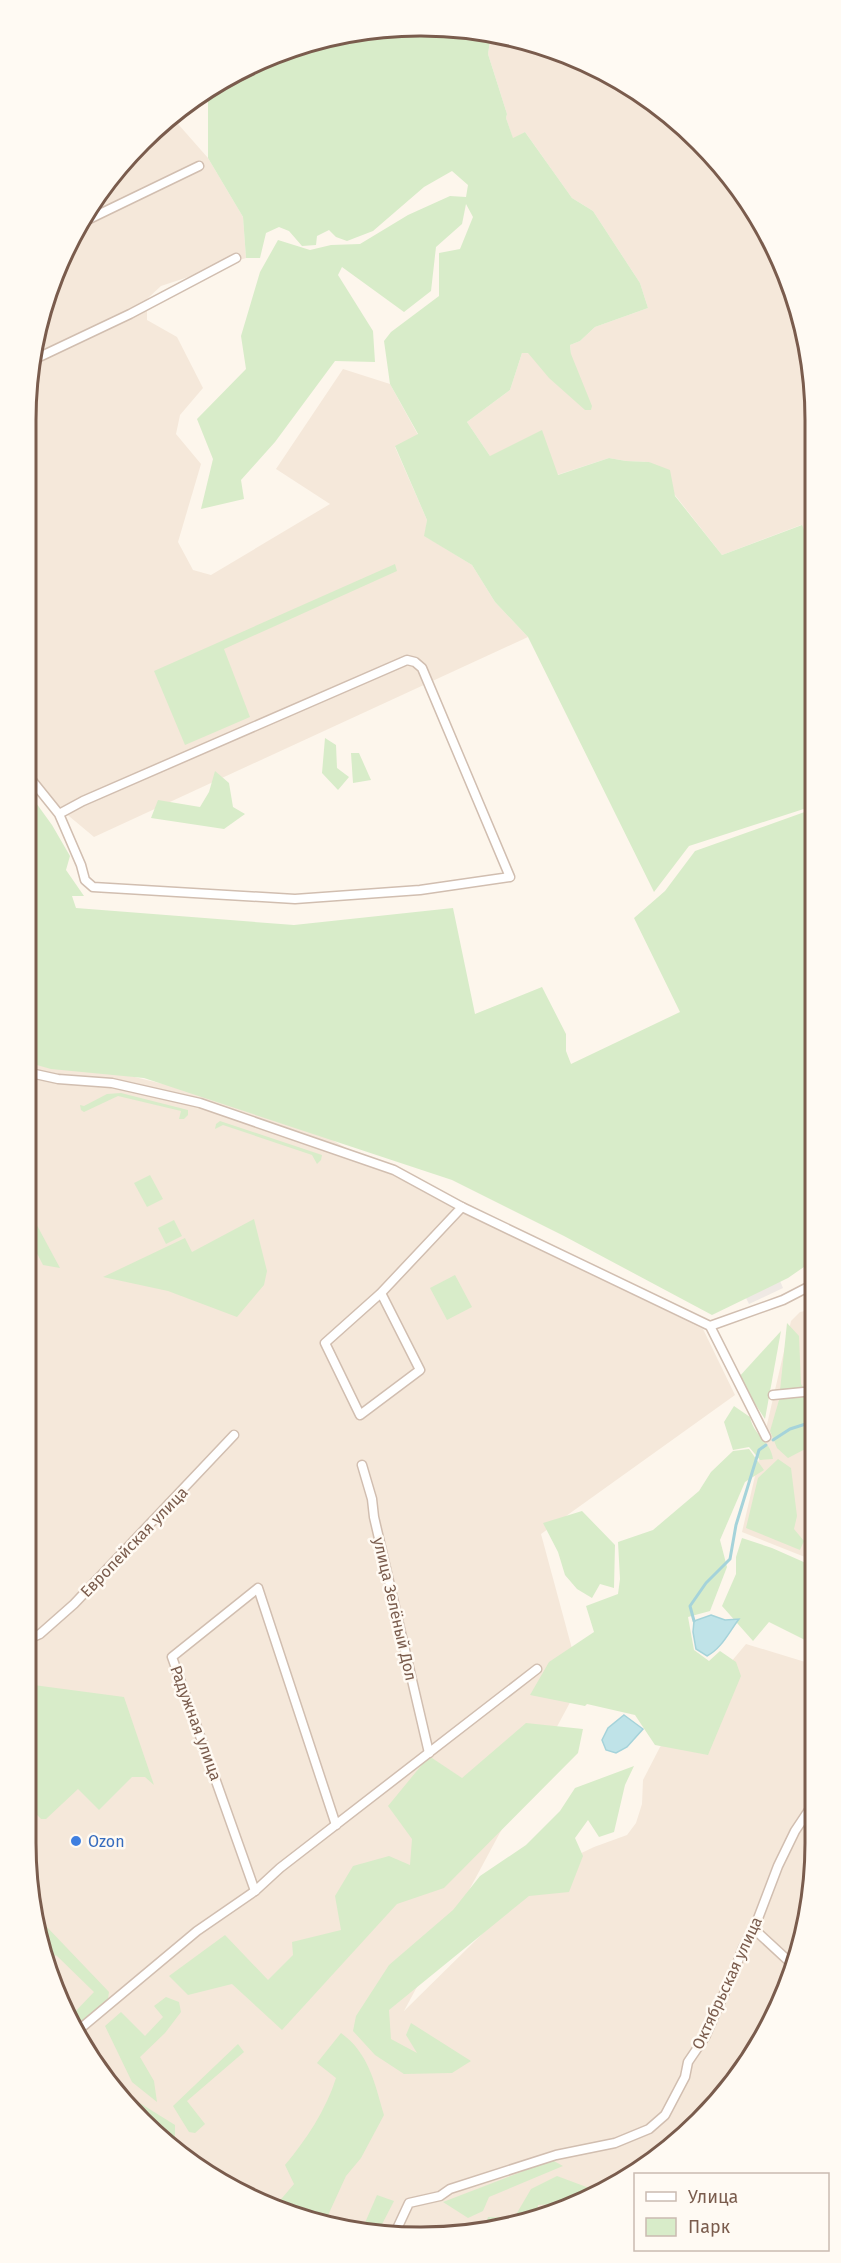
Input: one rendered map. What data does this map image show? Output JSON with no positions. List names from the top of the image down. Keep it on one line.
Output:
{"streets":{"street":["Европейская улица","улица Зелёный Дол","Радужная улица","Октябрьская улица"]},"places":["Ozon"],"legend":["Улица","Парк"]}
